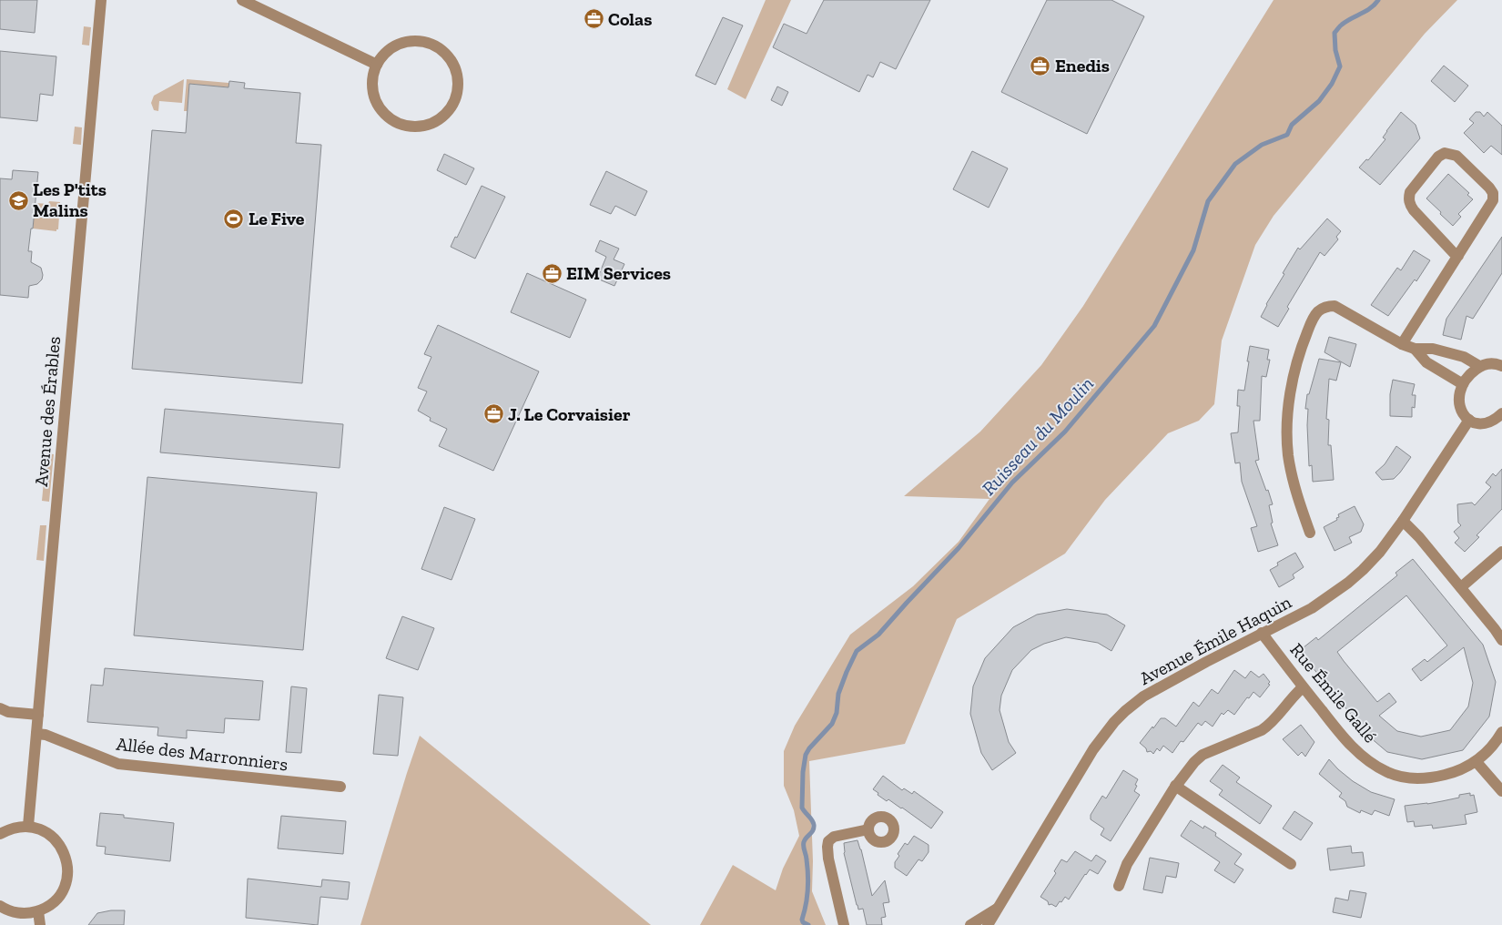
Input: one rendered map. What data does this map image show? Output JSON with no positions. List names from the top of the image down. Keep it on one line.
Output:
{"streets":{"street":["Avenue des Érables","Avenue Émile Haquin","Rue Émile Gallé","Allée des Marronniers"]},"crossings":[["Avenue des Érables","Allée des Marronniers"],["Avenue Émile Haquin","Rue Émile Gallé"]],"water":["Ruisseau du Moulin"],"places":{"office":["Colas","Enedis","EIM Services","J. Le Corvaisier"],"school or university":["Les P'tits Malins"],"sports":["Le Five"]}}
